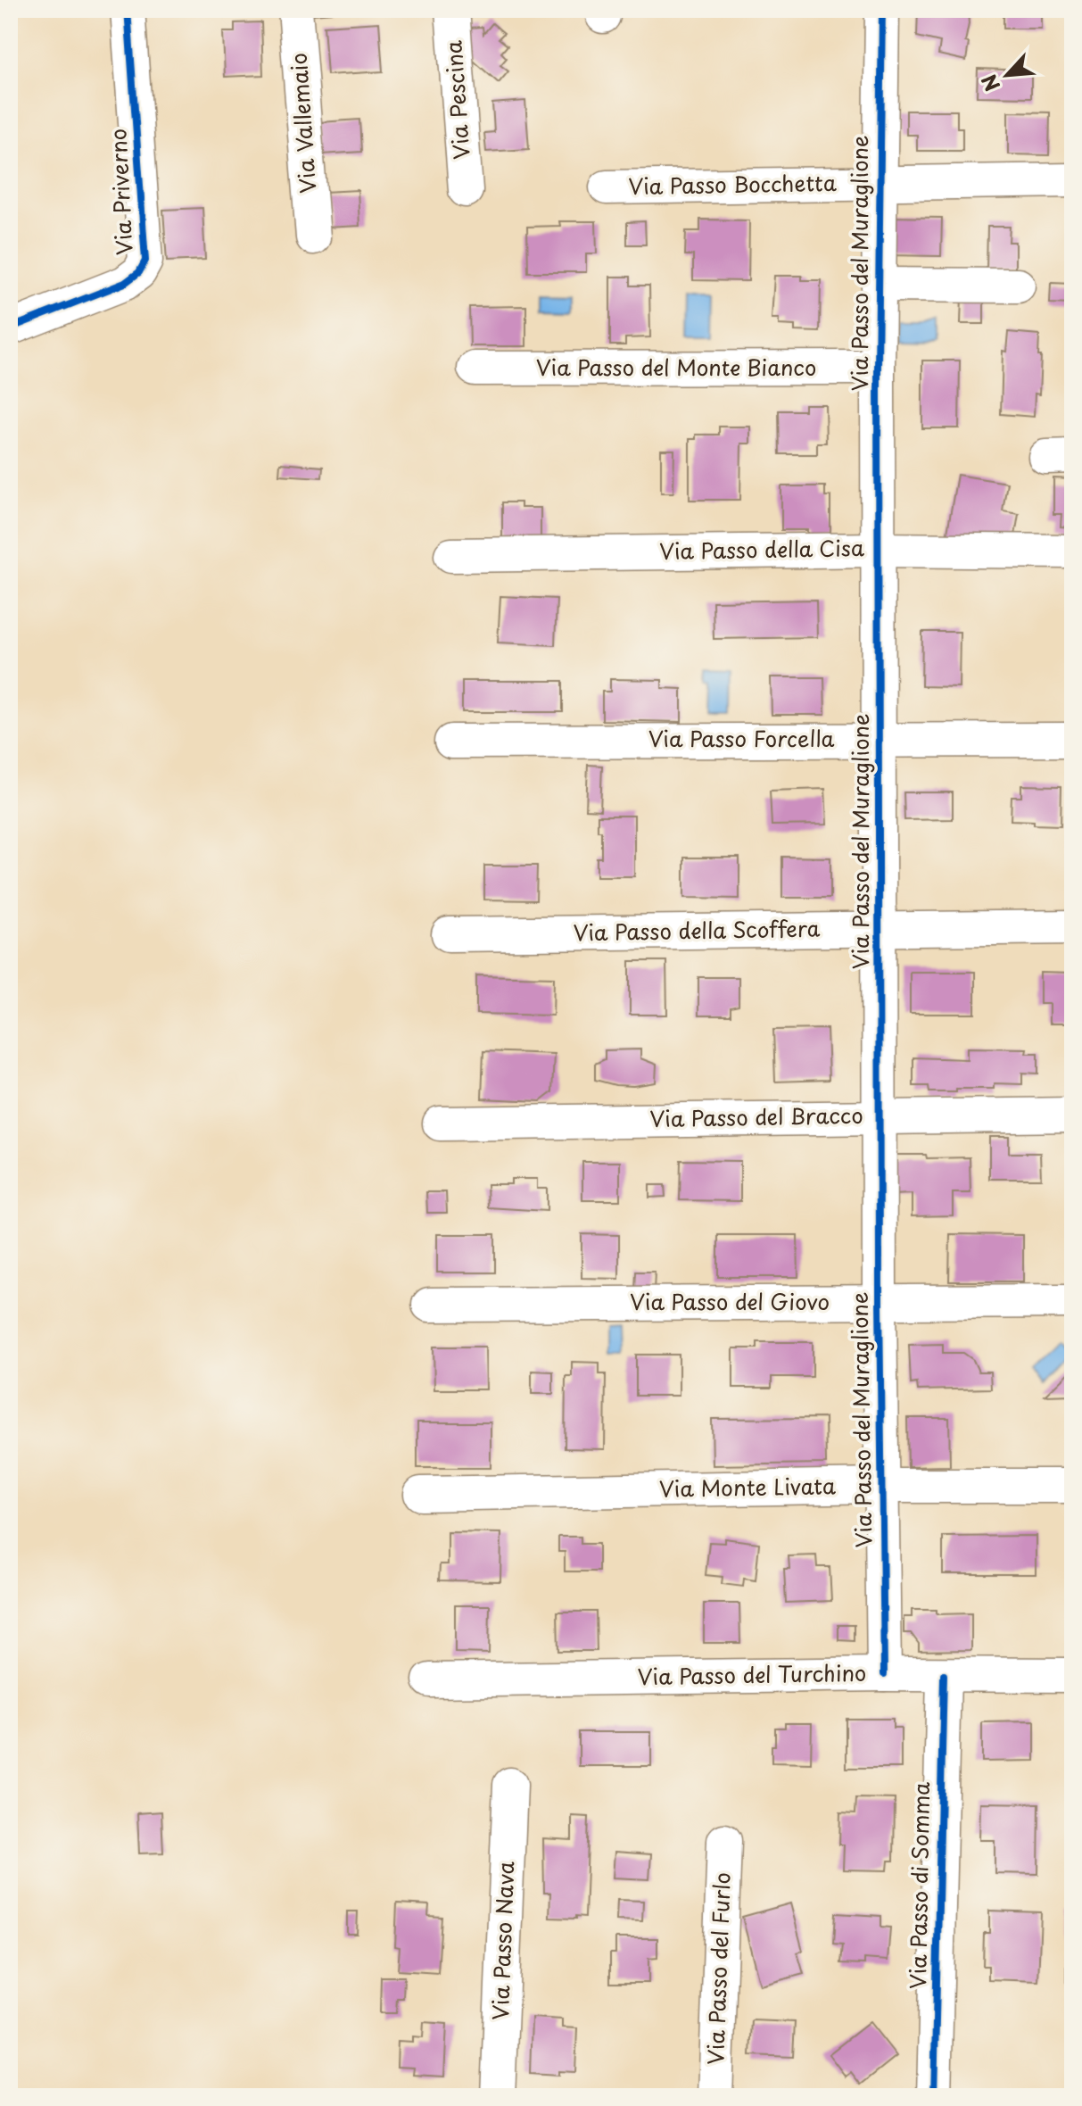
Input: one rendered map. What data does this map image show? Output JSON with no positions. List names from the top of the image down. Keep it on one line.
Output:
{"streets":{"street":["Via Pescina","Via Vallemaio","Via Passo Bocchetta","Via Priverno","Via Passo del Muraglione","Via Passo del Monte Bianco","Via Passo della Cisa","Via Passo Forcella","Via Passo della Scoffera","Via Passo del Bracco","Via Passo del Giovo","Via Monte Livata","Via Passo del Turchino","Via Passo di Somma","Via Passo Nava","Via Passo del Furlo"]},"crossings":[["Via Passo Bocchetta","Via Passo del Muraglione"],["Via Passo del Muraglione","Via Passo del Monte Bianco"],["Via Passo del Muraglione","Via Passo della Cisa"],["Via Passo del Muraglione","Via Passo Forcella"],["Via Passo del Muraglione","Via Passo della Scoffera"],["Via Passo del Muraglione","Via Passo del Bracco"],["Via Passo del Muraglione","Via Passo del Giovo"],["Via Passo del Muraglione","Via Monte Livata"],["Via Passo del Muraglione","Via Passo del Turchino"],["Via Passo del Turchino","Via Passo di Somma"]],"north":"bottom left"}
